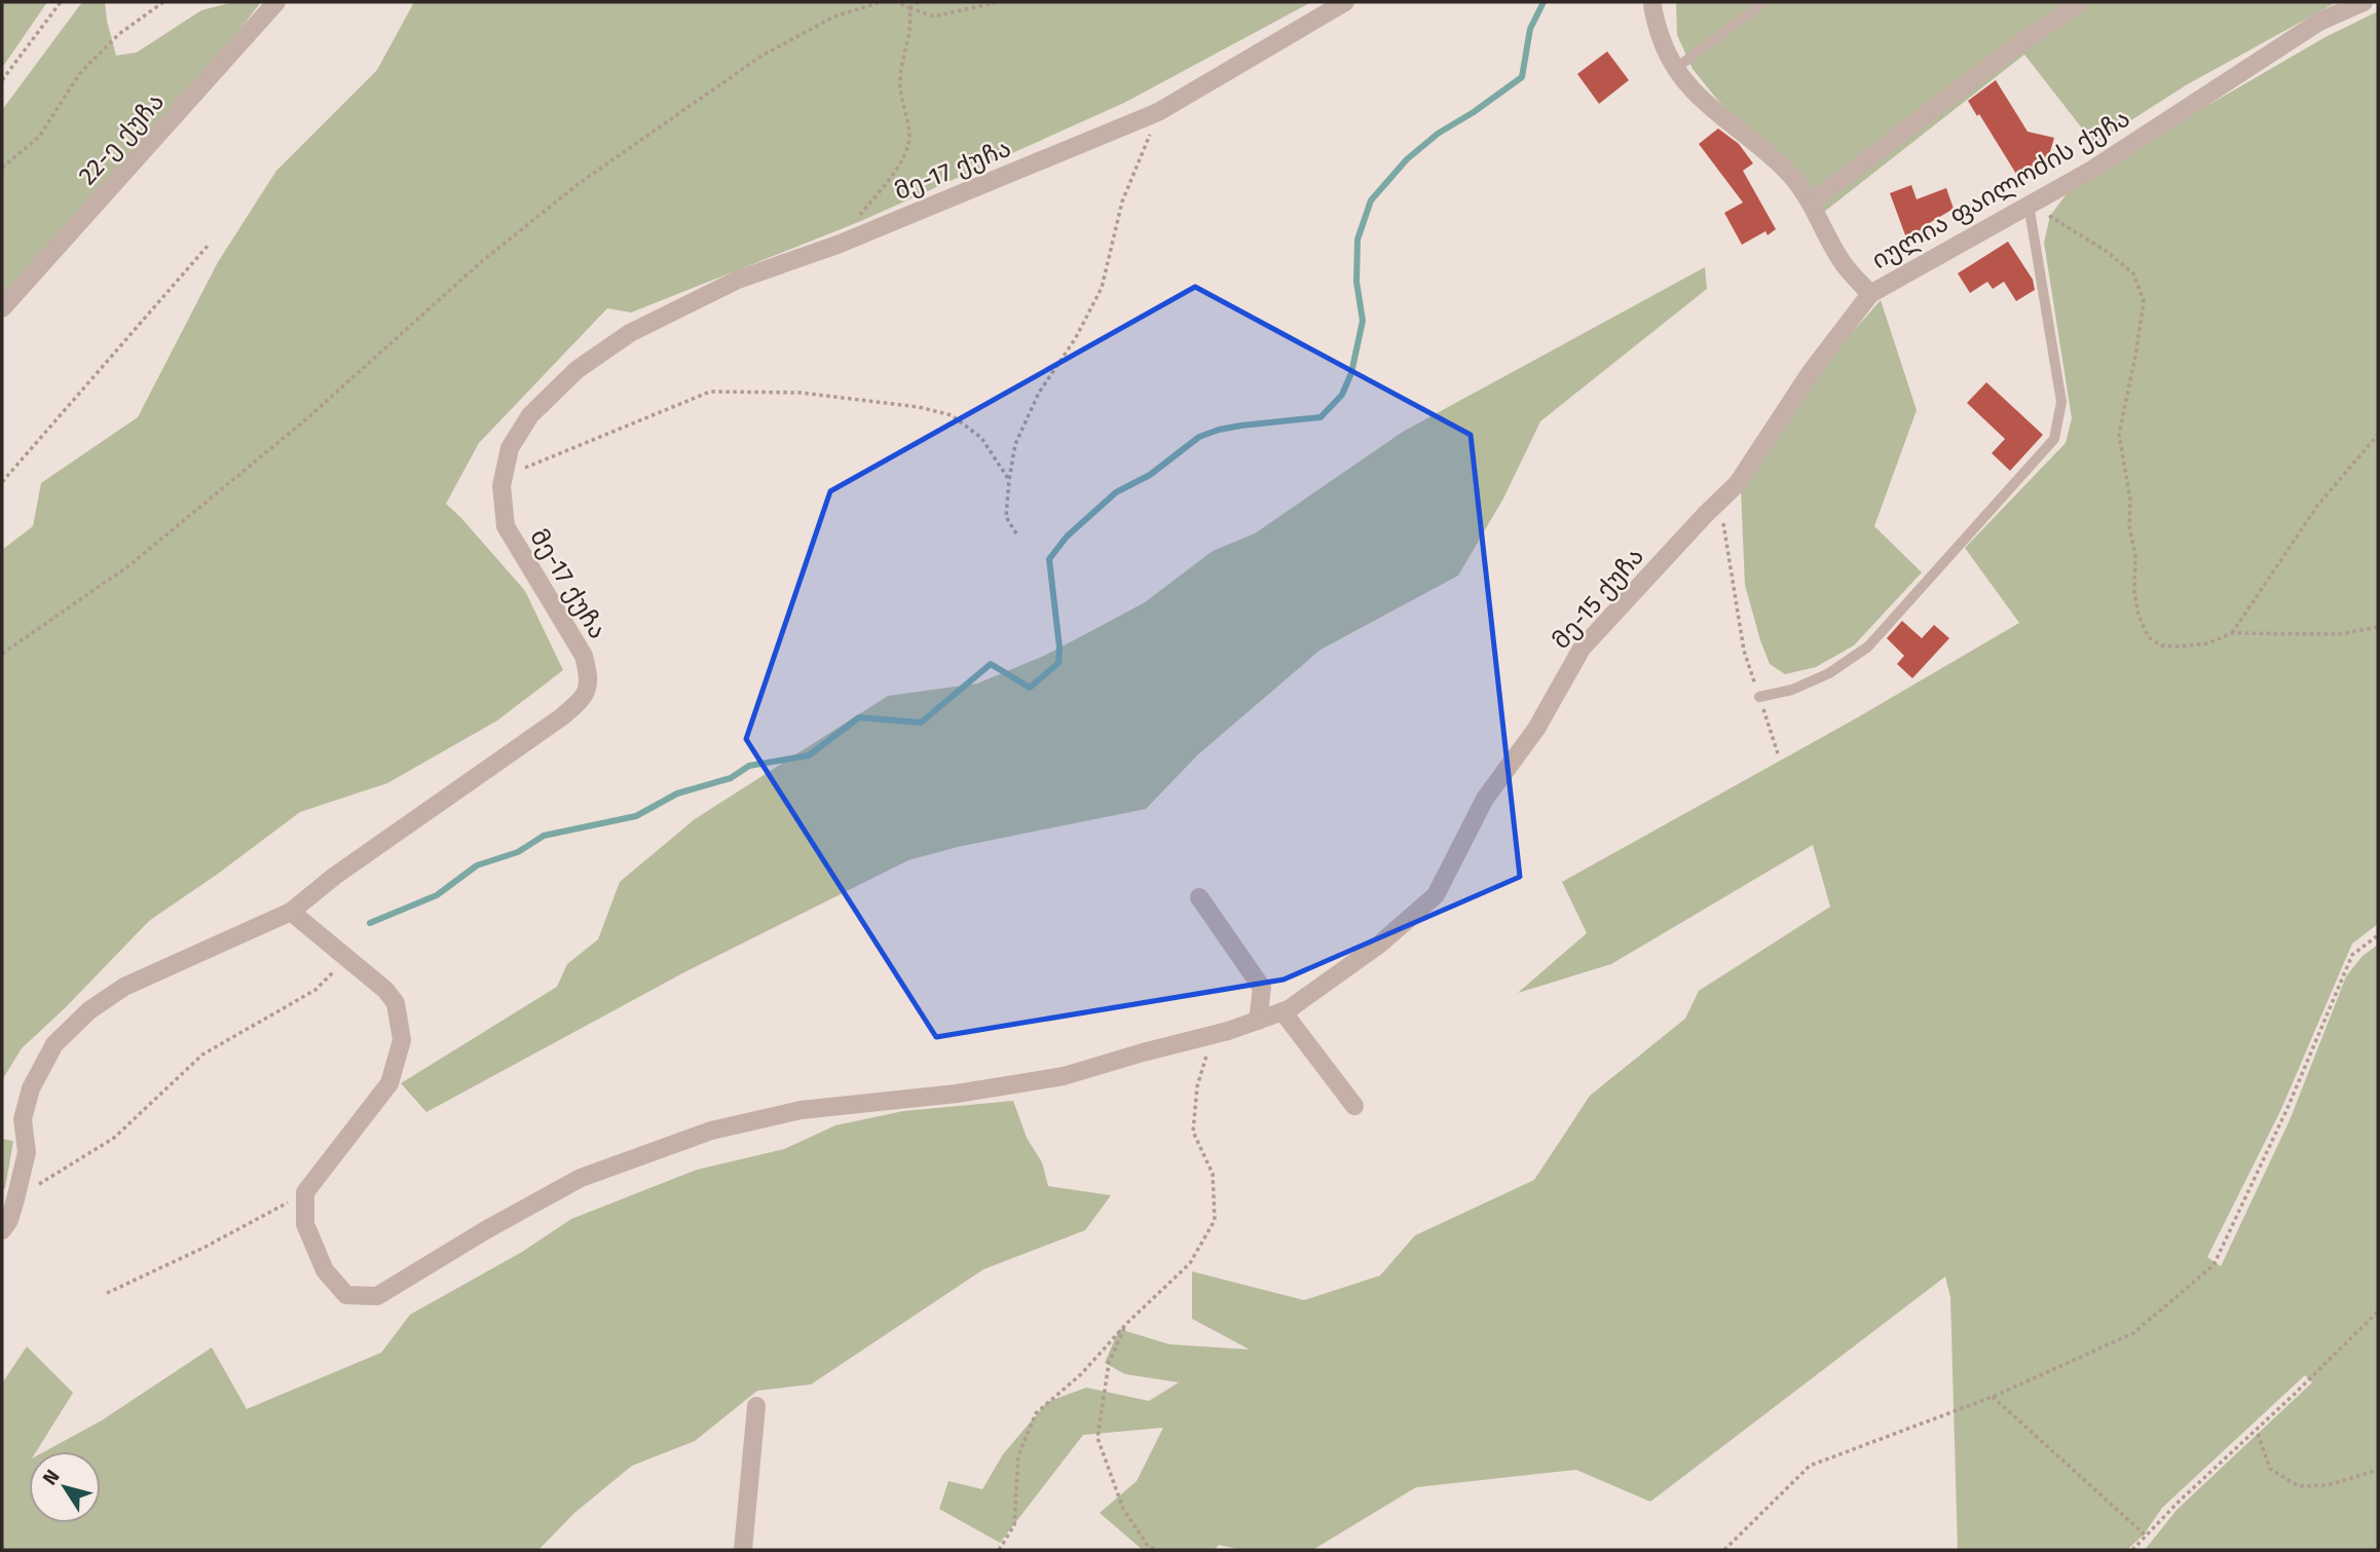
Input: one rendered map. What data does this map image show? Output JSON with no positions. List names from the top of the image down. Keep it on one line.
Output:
{"streets":{"street":["22-ე ქუჩა","მე-17 ქუჩა","იულია ფაილოძის ქუჩა","მე-15 ქუჩა"]},"crossings":[["იულია ფაილოძის ქუჩა","მე-15 ქუჩა"]],"north":"top left"}
